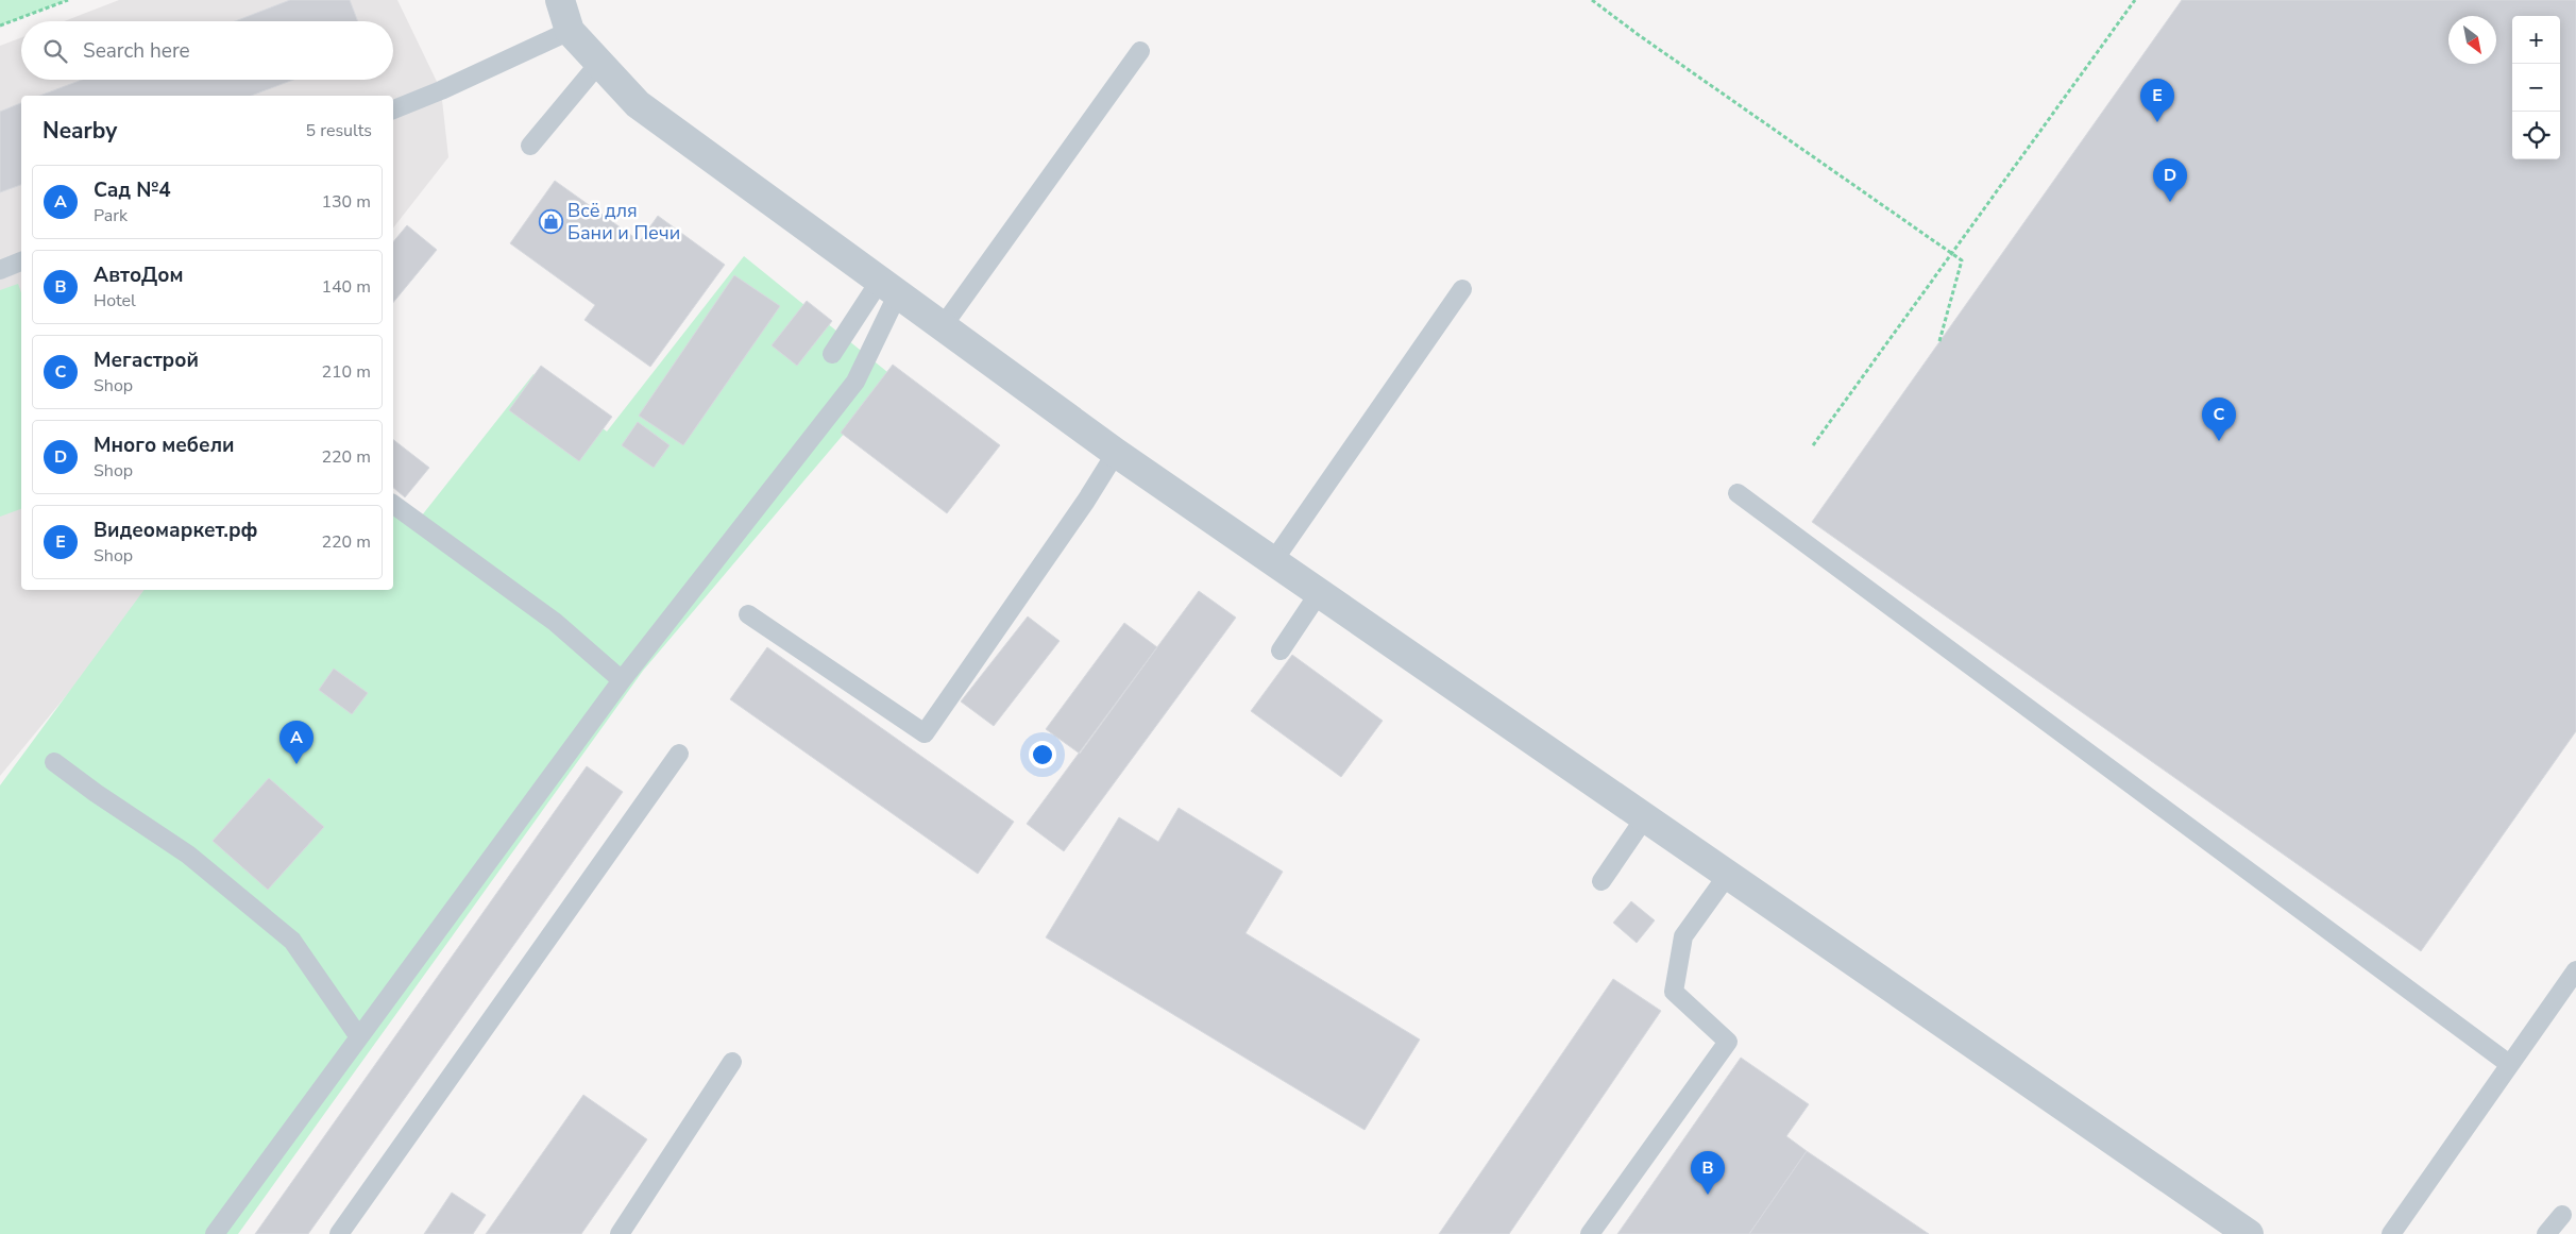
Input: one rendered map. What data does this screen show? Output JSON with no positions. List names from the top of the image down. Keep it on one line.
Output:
{"places":{"shop":["Всё для Бани и Печи"]},"north":"bottom right","page":{"map_buttons":["+","−"],"search":"Search here","pins":["E","D","C","A","B"],"heading":["Nearby","5 results"],"list":[{"mark":"A","name":"Сад №4","note":"Park","value":"130 m"},{"mark":"B","name":"АвтоДом","note":"Hotel","value":"140 m"},{"mark":"C","name":"Мегастрой","note":"Shop","value":"210 m"},{"mark":"D","name":"Много мебели","note":"Shop","value":"220 m"},{"mark":"E","name":"Видеомаркет.рф","note":"Shop","value":"220 m"}]}}
